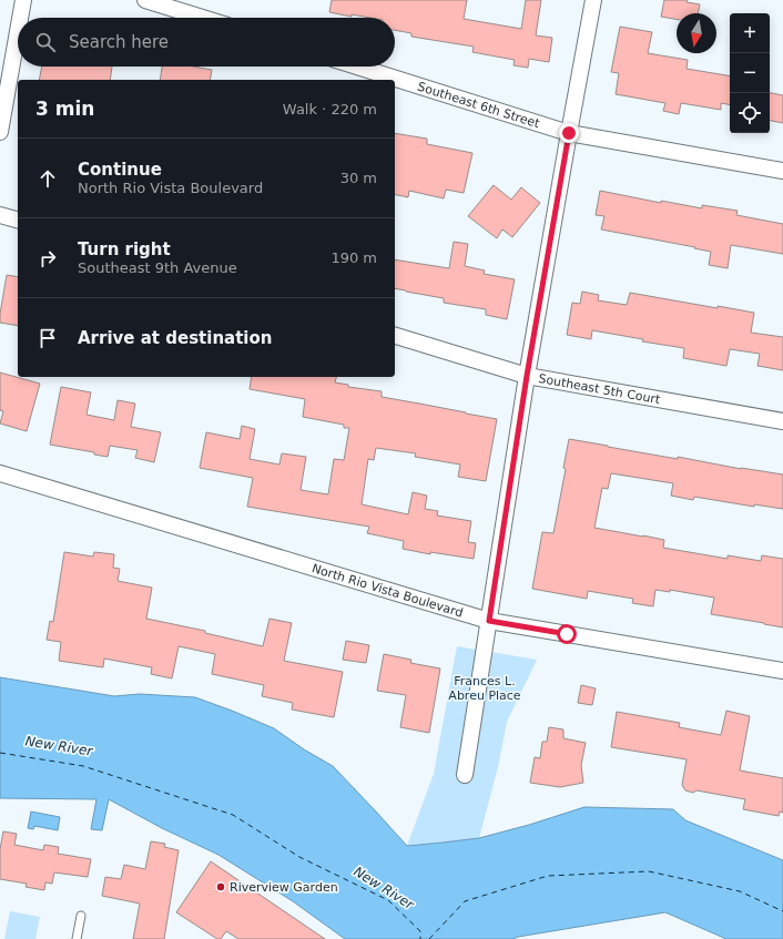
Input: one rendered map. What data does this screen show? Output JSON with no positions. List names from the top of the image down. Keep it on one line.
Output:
{"streets":{"street":["Southeast 6th Street","Southeast 5th Court","North Rio Vista Boulevard"]},"water":["New River"],"parks":["Frances L. Abreu Place"],"places":["Riverview Garden"],"north":"bottom","page":{"map_buttons":["+","−"],"search":"Search here","heading":["3 min","Walk · 220 m"],"list":[["Continue","North Rio Vista Boulevard","30 m"],["Turn right","Southeast 9th Avenue","190 m"],"Arrive at destination"]}}
